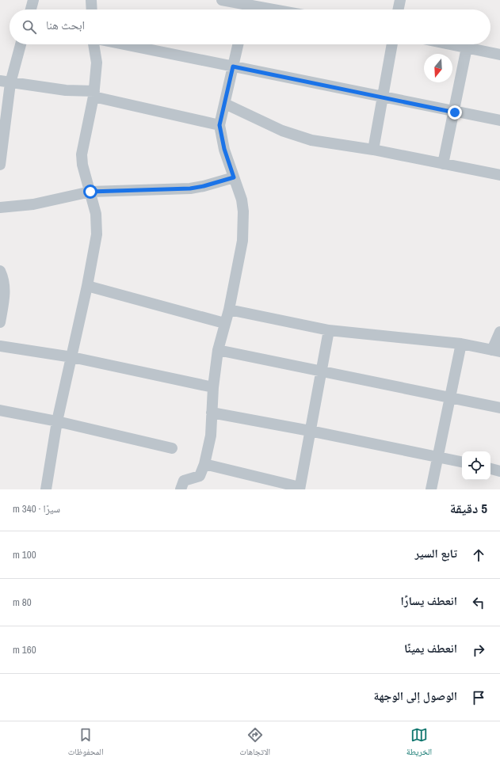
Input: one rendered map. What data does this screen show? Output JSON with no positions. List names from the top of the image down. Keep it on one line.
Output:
{"north":"bottom","page":{"search":"ابحث هنا","heading":["5 دقيقة","سيرًا · 340 m"],"list":[["تابع السير","100 m"],["انعطف يسارًا","80 m"],["انعطف يمينًا","160 m"],"الوصول إلى الوجهة"],"nav":["الخريطة","الاتجاهات","المحفوظات"]}}
